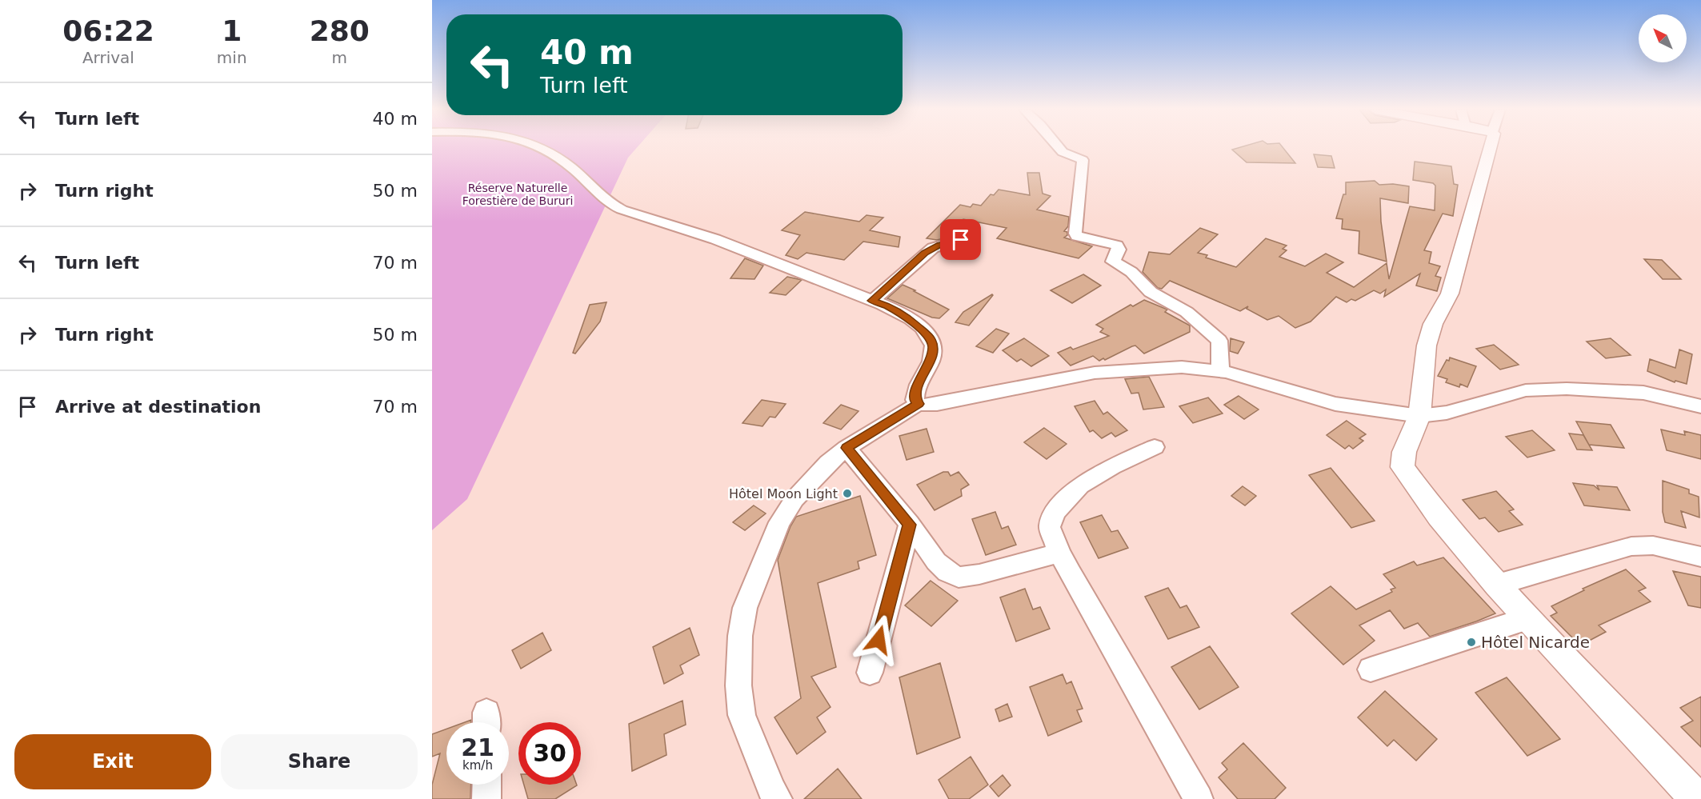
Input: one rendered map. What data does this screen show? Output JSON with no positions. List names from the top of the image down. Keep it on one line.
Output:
{"parks":["Réserve Naturelle Forestière de Bururi"],"places":["Hôtel Moon Light","Hôtel Nicarde"],"north":"top left","page":{"eta":["06:22","Arrival","1","min","280","m"],"turn":["40 m","Turn left"],"list":[{"name":"Turn left","value":"40 m"},{"name":"Turn right","value":"50 m"},{"name":"Turn left","value":"70 m"},{"name":"Turn right","value":"50 m"},{"name":"Arrive at destination","value":"70 m"}],"speed":"21 km/h","limit":"30","buttons":["Exit","Share"]}}
